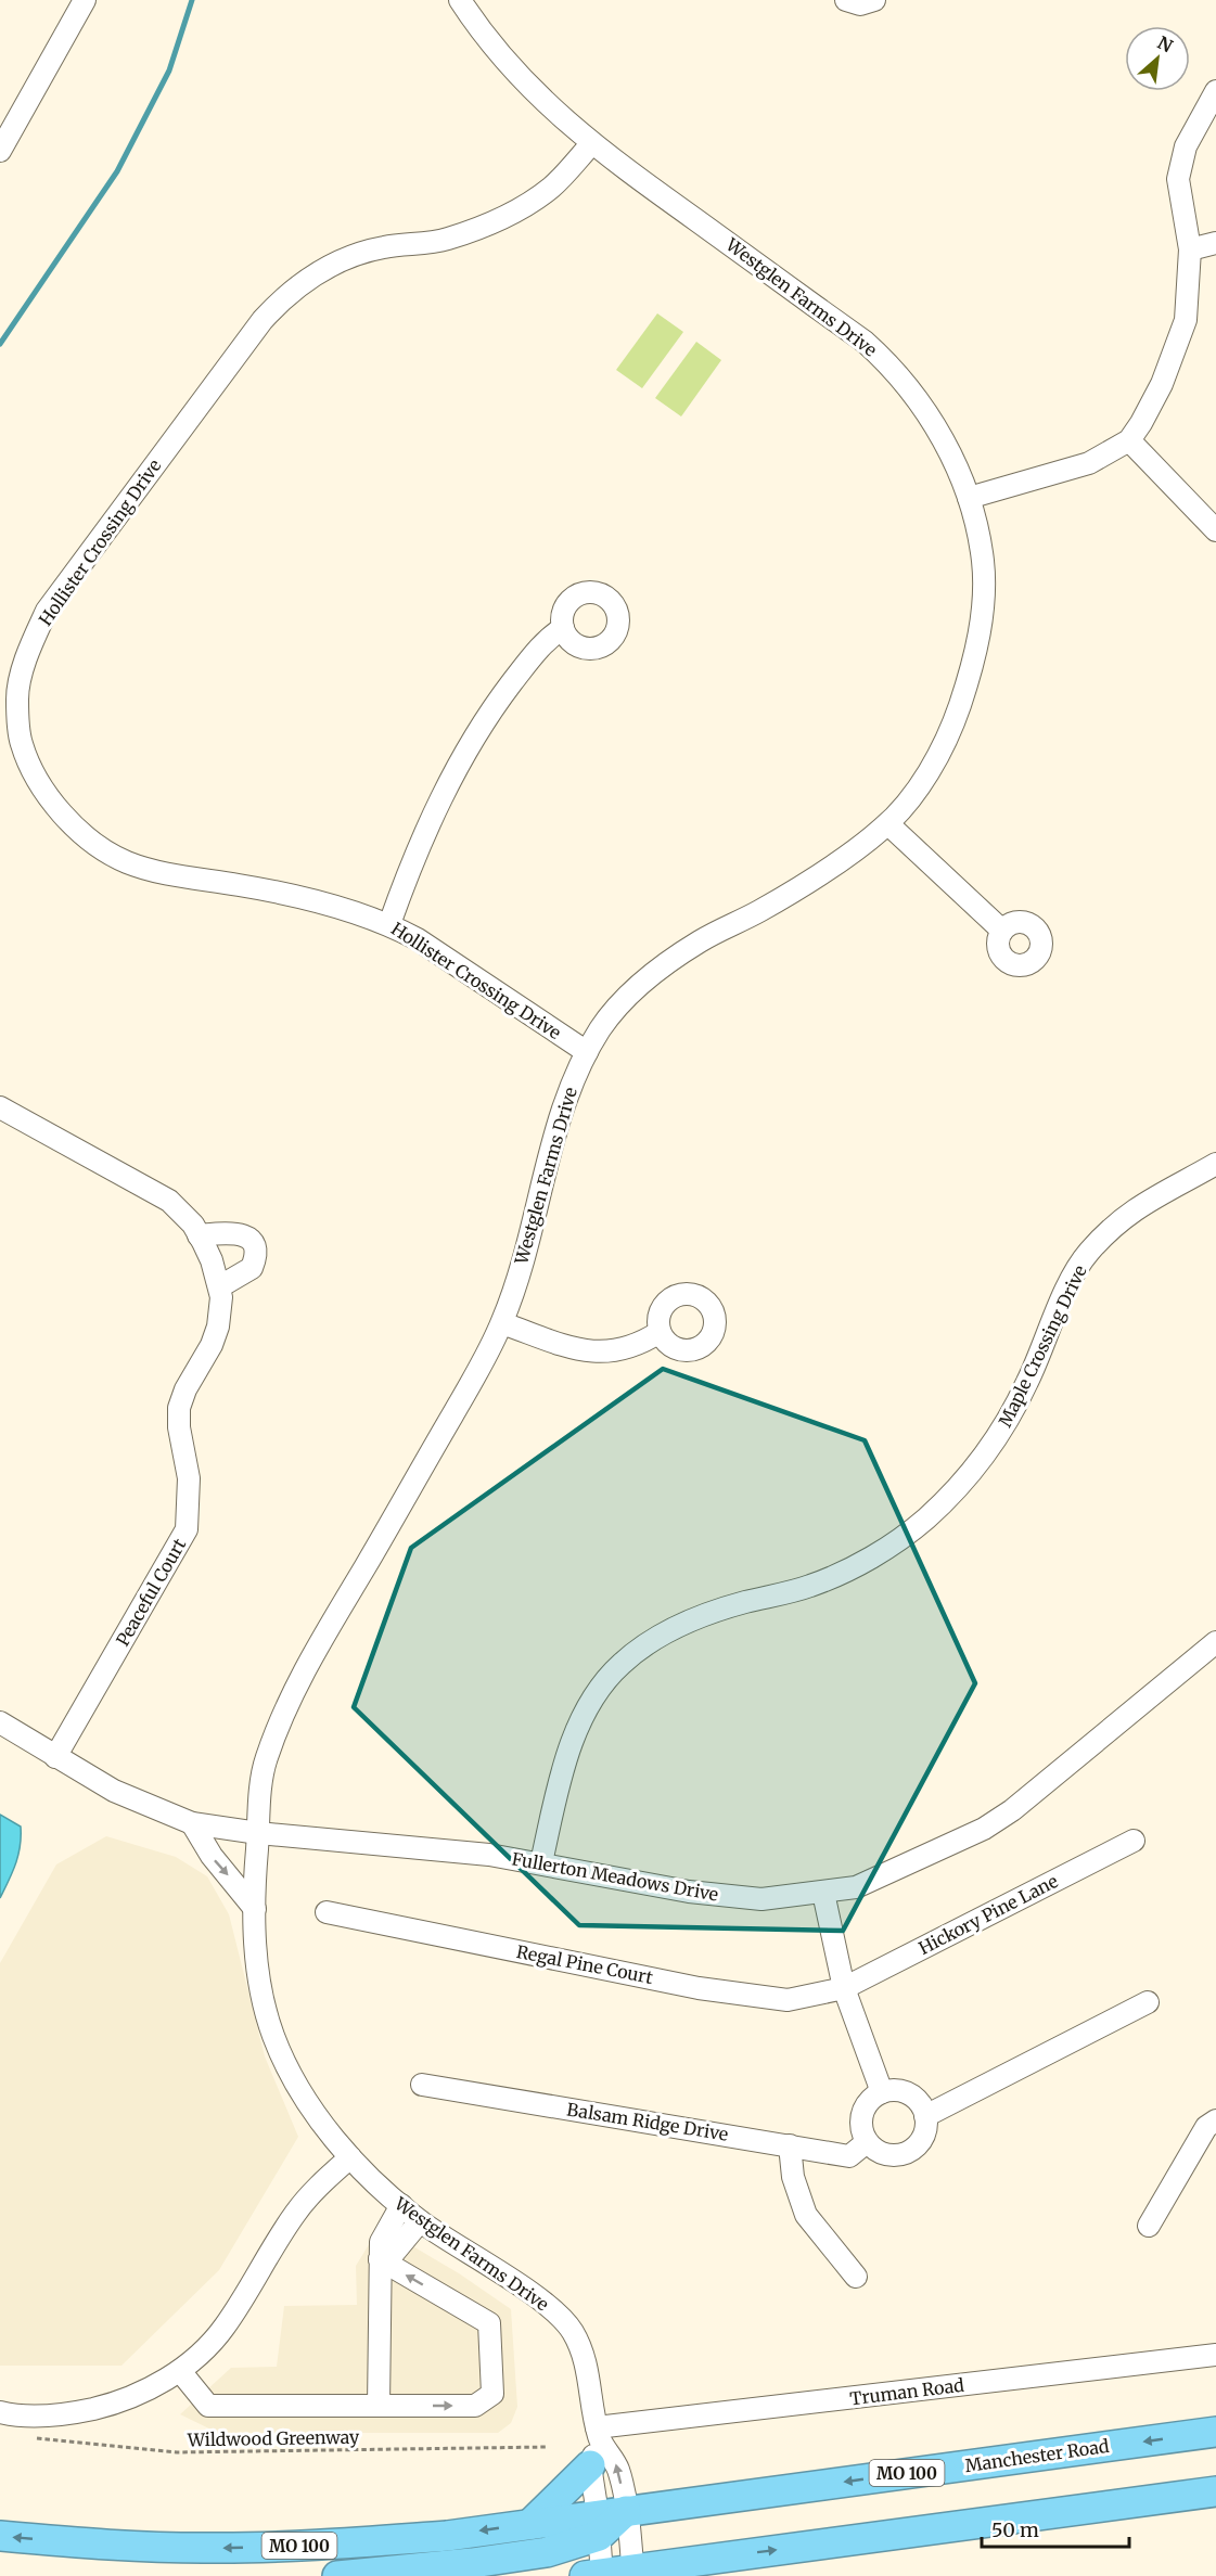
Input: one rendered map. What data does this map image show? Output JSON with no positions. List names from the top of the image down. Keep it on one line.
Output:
{"streets":{"highway":["Manchester Road","MO 100"],"street":["Westglen Farms Drive","Hollister Crossing Drive","Maple Crossing Drive","Peaceful Court","Fullerton Meadows Drive","Hickory Pine Lane","Regal Pine Court","Balsam Ridge Drive","Truman Road"],"path":["Wildwood Greenway"]},"crossings":[["Westglen Farms Drive","Hollister Crossing Drive"],["Westglen Farms Drive","Fullerton Meadows Drive"],["Westglen Farms Drive","Truman Road"],["Westglen Farms Drive","Manchester Road"],["Westglen Farms Drive","MO 100"],["Maple Crossing Drive","Fullerton Meadows Drive"],["Peaceful Court","Fullerton Meadows Drive"],["Hickory Pine Lane","Regal Pine Court"],["Manchester Road","MO 100"]],"scale_bar":"50 m","north":"top right"}
